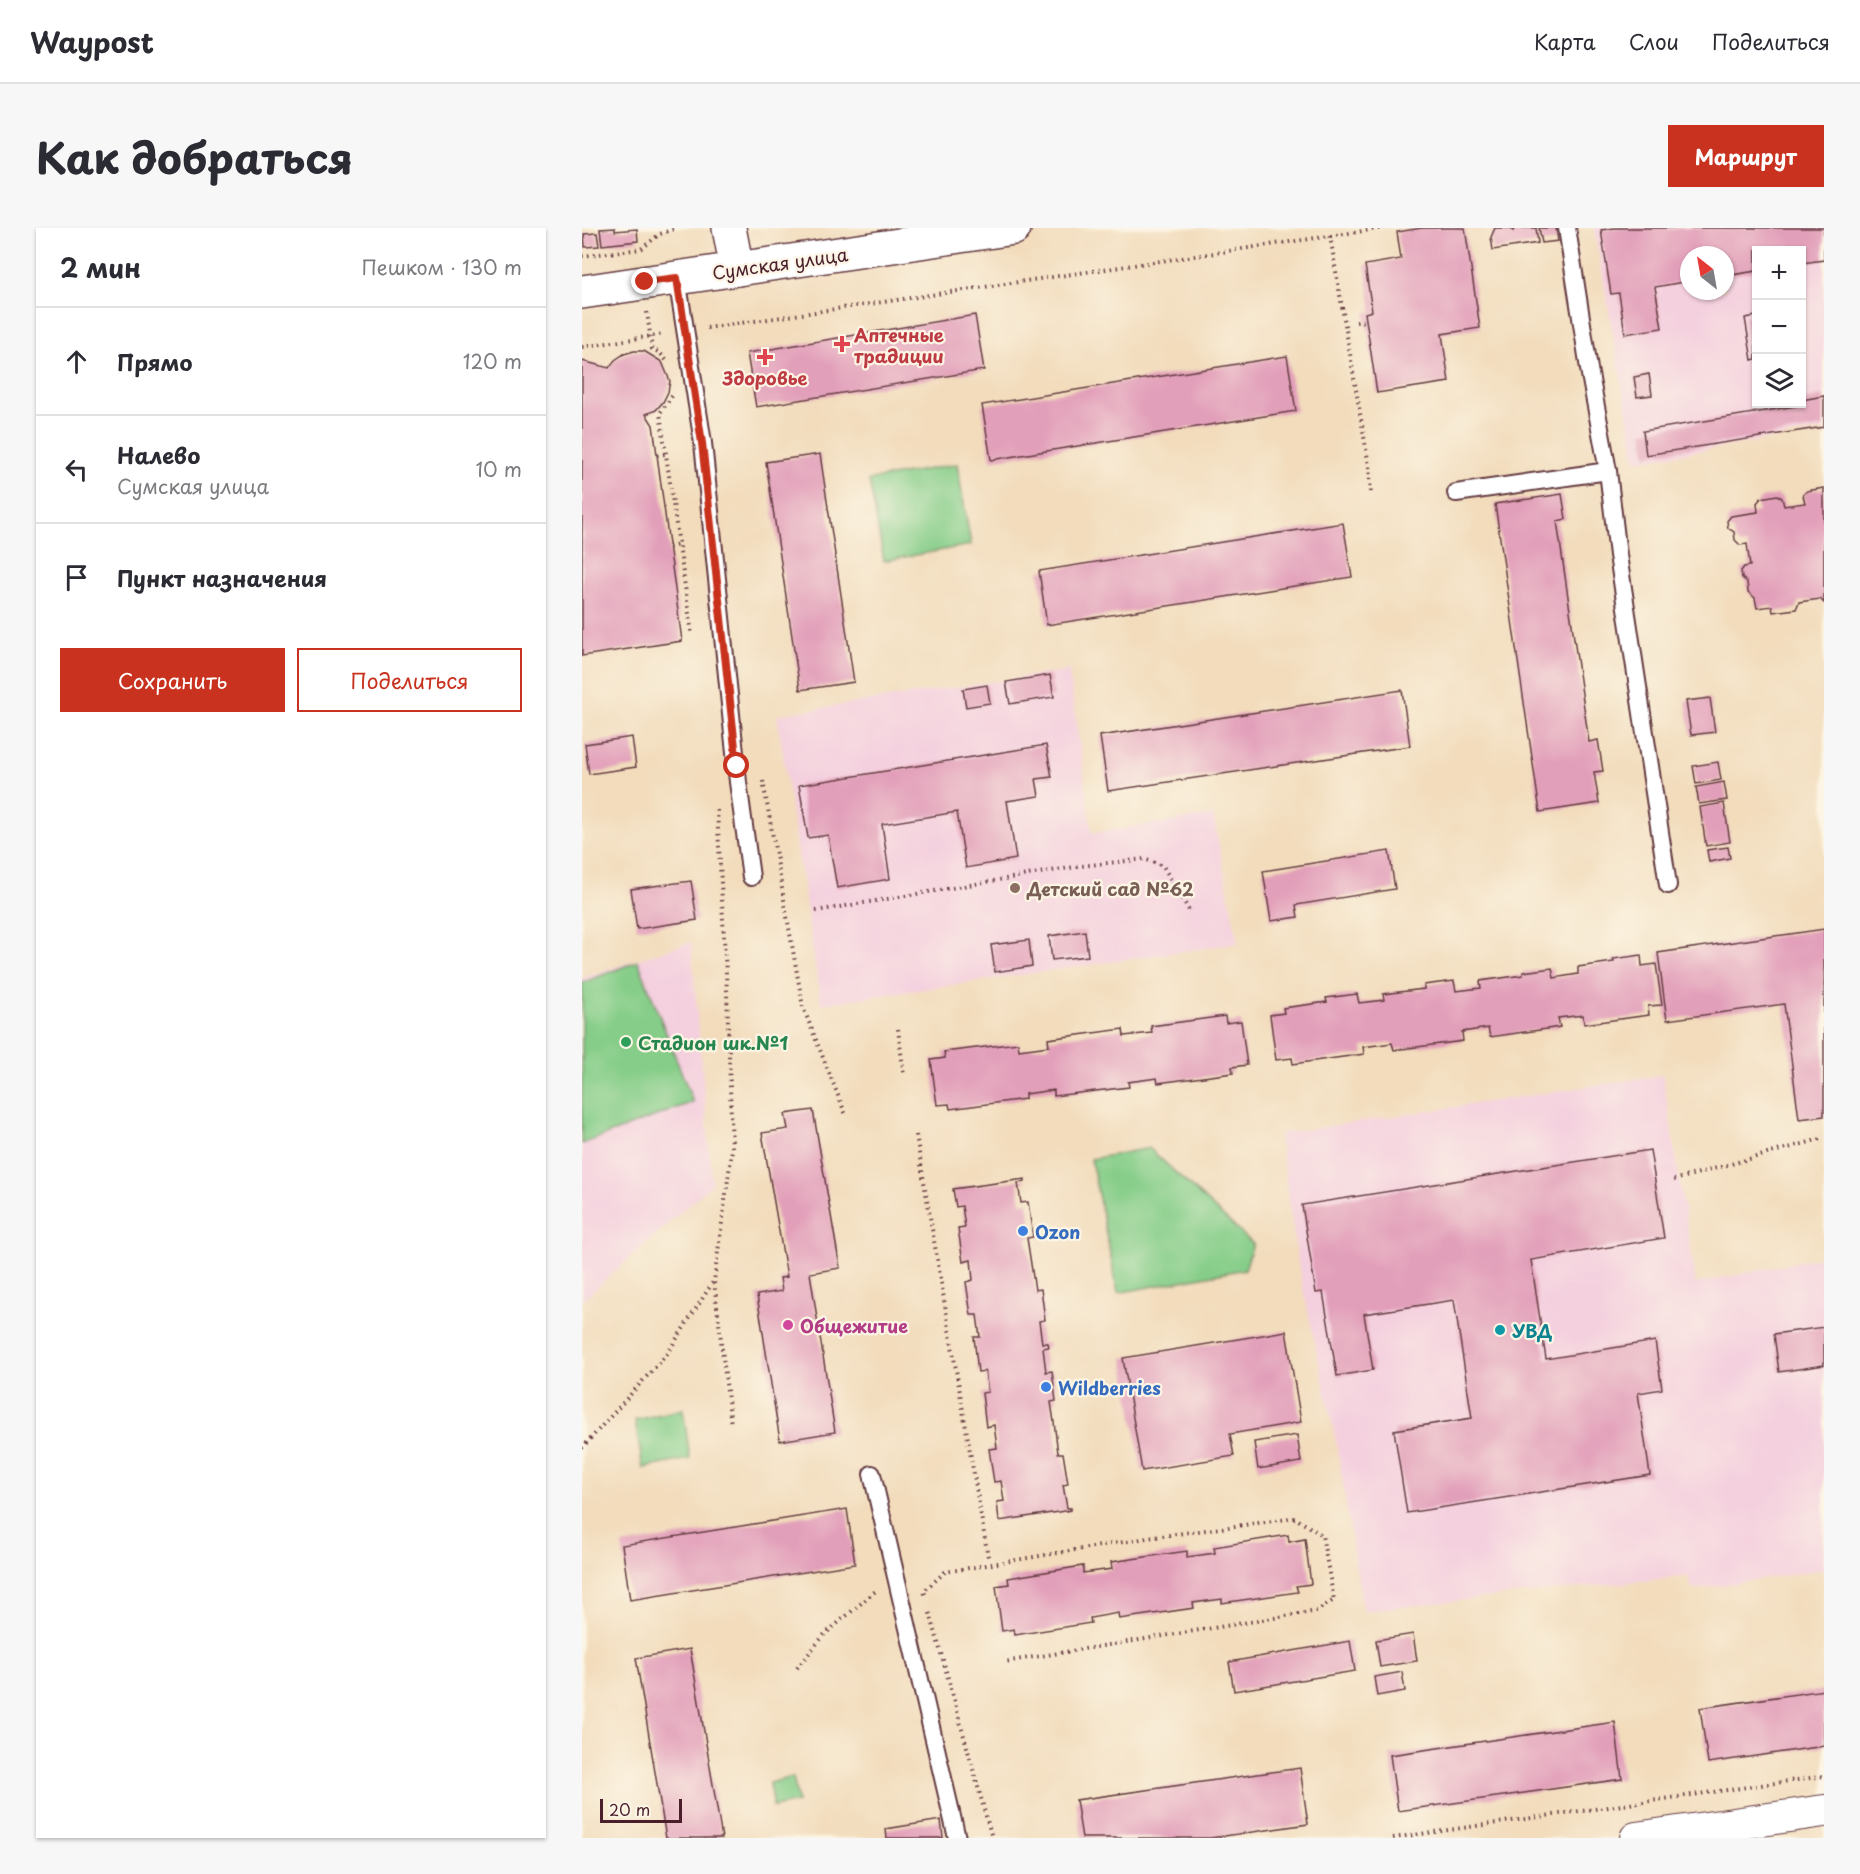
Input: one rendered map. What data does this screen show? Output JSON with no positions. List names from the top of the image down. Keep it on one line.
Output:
{"streets":{"main road":["Сумская улица"]},"places":{"health":["Аптечные традиции","Здоровье"],"other":["Детский сад №62","Стадион шк.№1","Ozon","Общежитие","УВД","Wildberries"]},"scale_bar":"20 m","north":"top left","page":{"header":"Waypost","nav":["Карта","Слои","Поделиться"],"title":"Как добраться","buttons":["Маршрут",["Сохранить","Поделиться"]],"heading":["2 мин","Пешком · 130 m"],"map_buttons":["+","−"],"list":[["Прямо","120 m"],["Налево","Сумская улица","10 m"],"Пункт назначения"],"scale":"20 m"}}
